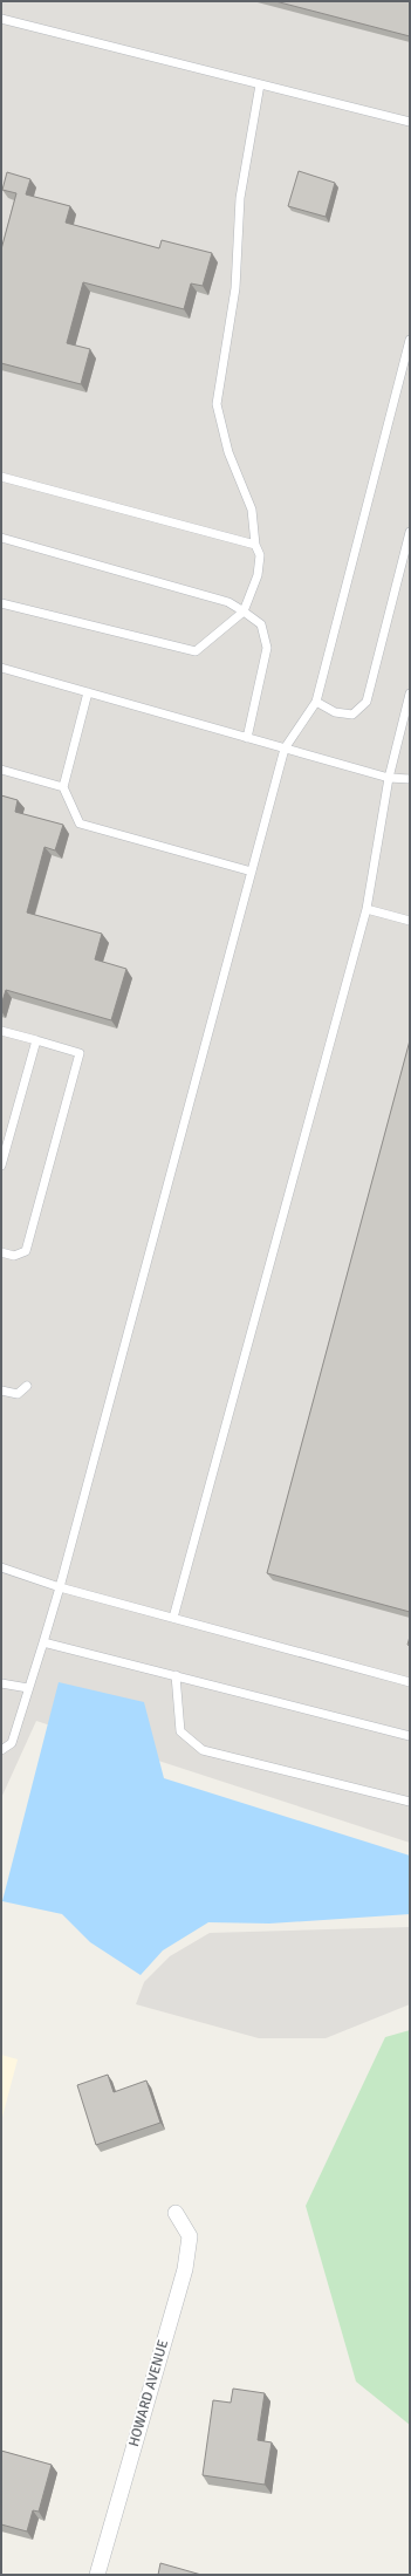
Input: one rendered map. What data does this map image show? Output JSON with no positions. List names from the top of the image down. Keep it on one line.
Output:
{"streets":{"street":["HOWARD AVENUE"]}}
